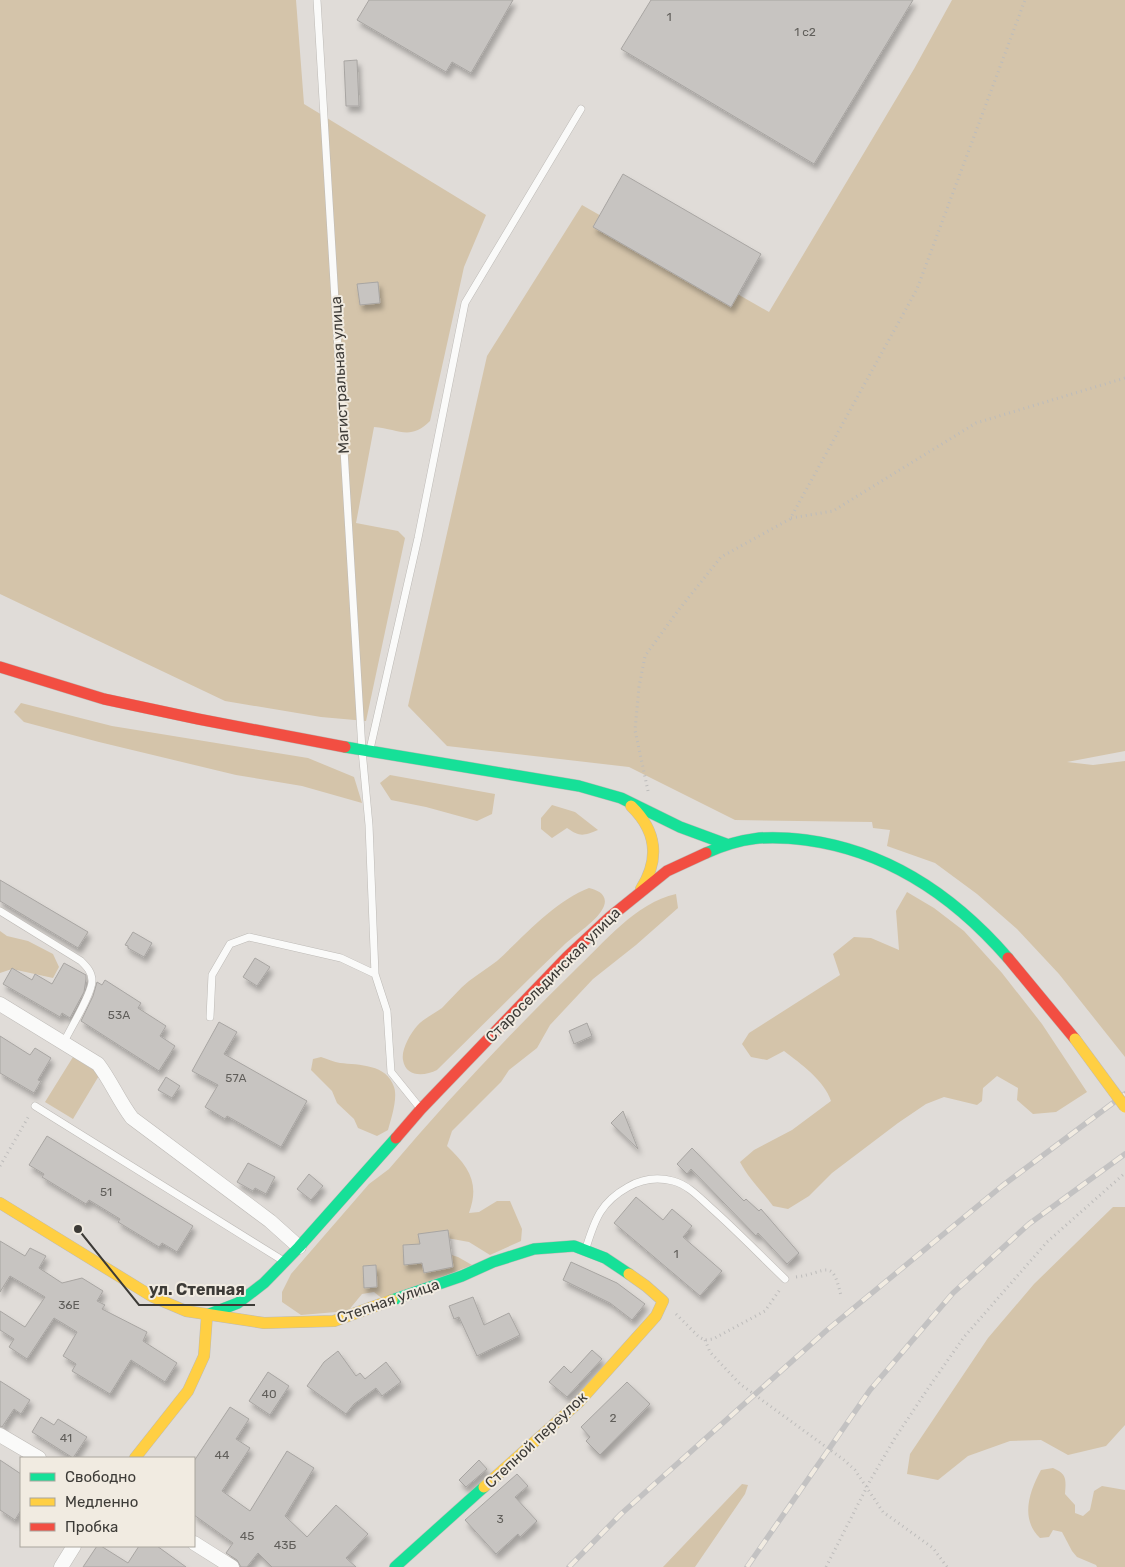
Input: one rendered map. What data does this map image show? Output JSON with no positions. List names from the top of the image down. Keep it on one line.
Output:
{"streets":{"street":["Старосельдинская улица","Степная улица","Степной переулок"],"lane":["Магистральная улица"]},"crossings":[["Магистральная улица","Старосельдинская улица"],["Старосельдинская улица","Степная улица"],["Степная улица","Степной переулок"]],"places":["ул. Степная"],"house_numbers":["1","1 с2","53А","57А","51","1","36Е","40","2","41","44","3","45","43Б"],"legend":["Свободно","Медленно","Пробка"]}
